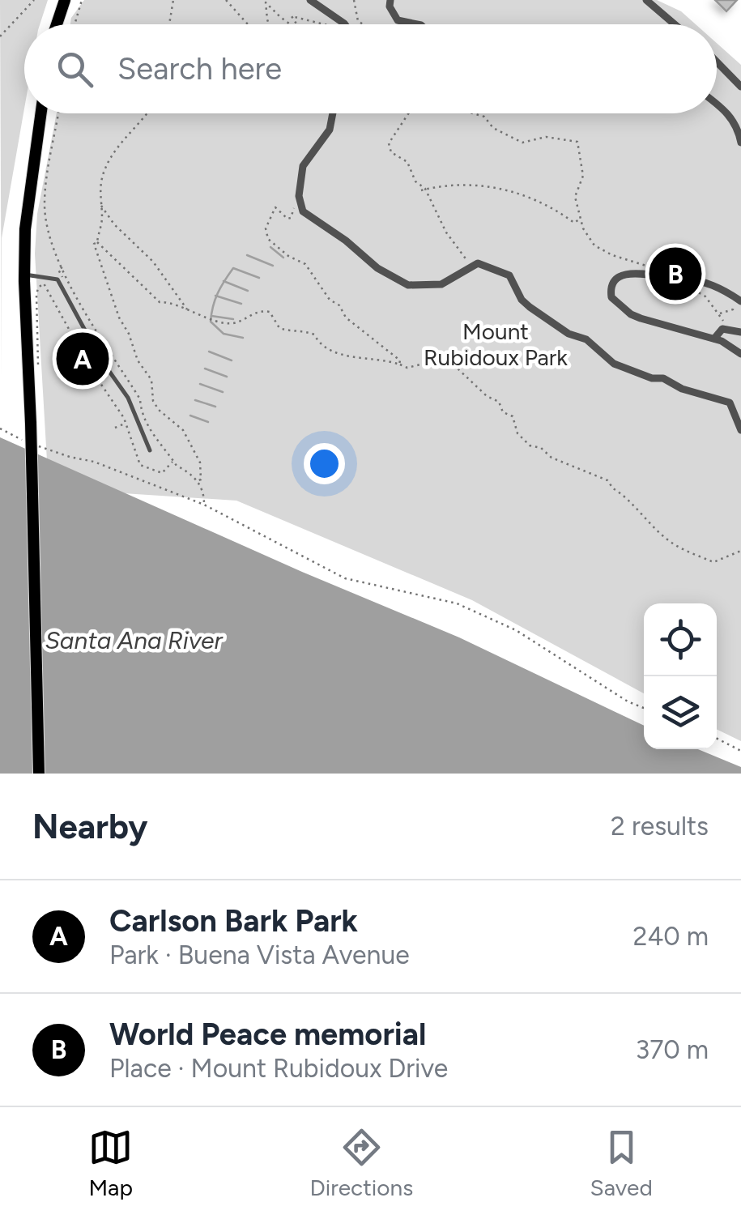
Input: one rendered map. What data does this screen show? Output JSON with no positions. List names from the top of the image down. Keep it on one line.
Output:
{"water":["Santa Ana River"],"parks":["Mount Rubidoux Park"],"page":{"search":"Search here","pins":["B","A"],"heading":["Nearby","2 results"],"list":[{"mark":"A","name":"Carlson Bark Park","note":"Park · Buena Vista Avenue","value":"240 m"},{"mark":"B","name":"World Peace memorial","note":"Place · Mount Rubidoux Drive","value":"370 m"}],"nav":["Map","Directions","Saved"]}}
